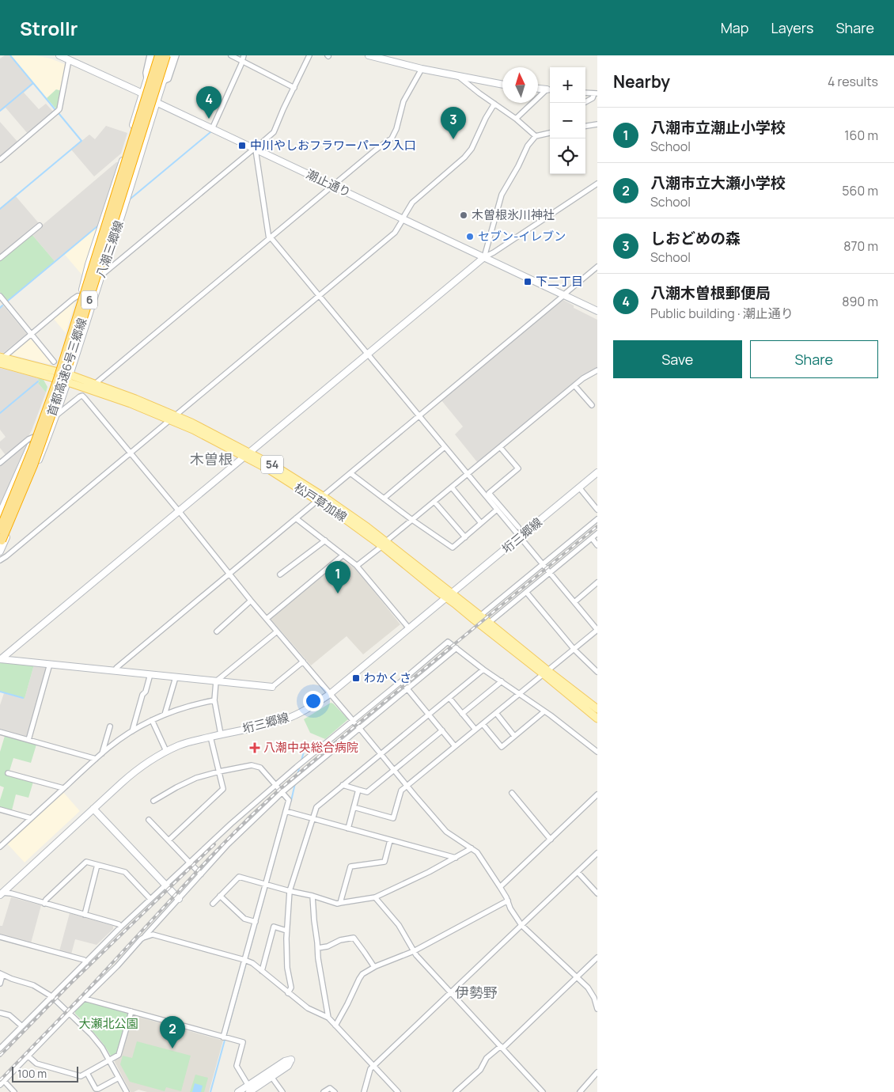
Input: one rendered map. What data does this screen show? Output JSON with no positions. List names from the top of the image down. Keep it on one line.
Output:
{"streets":{"highway":["6","首都高速6号三郷線"],"main road":["54","松戸草加線"],"street":["潮止通り","八潮三郷線","垳三郷線"]},"crossings":[["潮止通り","八潮三郷線"],["八潮三郷線","松戸草加線"],["松戸草加線","垳三郷線"]],"districts":["木曽根","伊勢野"],"parks":["大瀬北公園"],"places":{"transit":["中川やしおフラワーパーク入口","下二丁目","わかくさ"],"other":["木曽根氷川神社","セブン-イレブン"],"health":["八潮中央総合病院"]},"scale_bar":"100 m","north":"top","page":{"header":"Strollr","nav":["Map","Layers","Share"],"heading":["Nearby","4 results"],"map_buttons":["+","−"],"pins":["4","3","1","2"],"list":[{"mark":"1","name":"八潮市立潮止小学校","note":"School","value":"160 m"},{"mark":"2","name":"八潮市立大瀬小学校","note":"School","value":"560 m"},{"mark":"3","name":"しおどめの森","note":"School","value":"870 m"},{"mark":"4","name":"八潮木曽根郵便局","note":"Public building · 潮止通り","value":"890 m"}],"buttons":["Save","Share"],"scale":"100 m"}}
